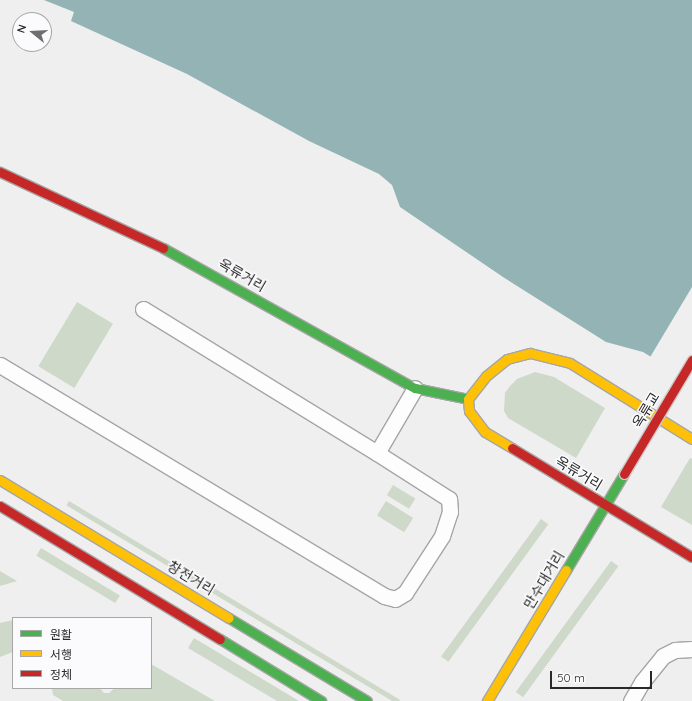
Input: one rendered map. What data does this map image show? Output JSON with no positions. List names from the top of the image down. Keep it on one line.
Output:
{"streets":{"main road":["옥류거리","옥류교","창전거리","만수대거리"]},"crossings":[["옥류거리","만수대거리"],["옥류교","만수대거리"]],"legend":["원활","서행","정체"],"scale_bar":"50 m","north":"left"}
